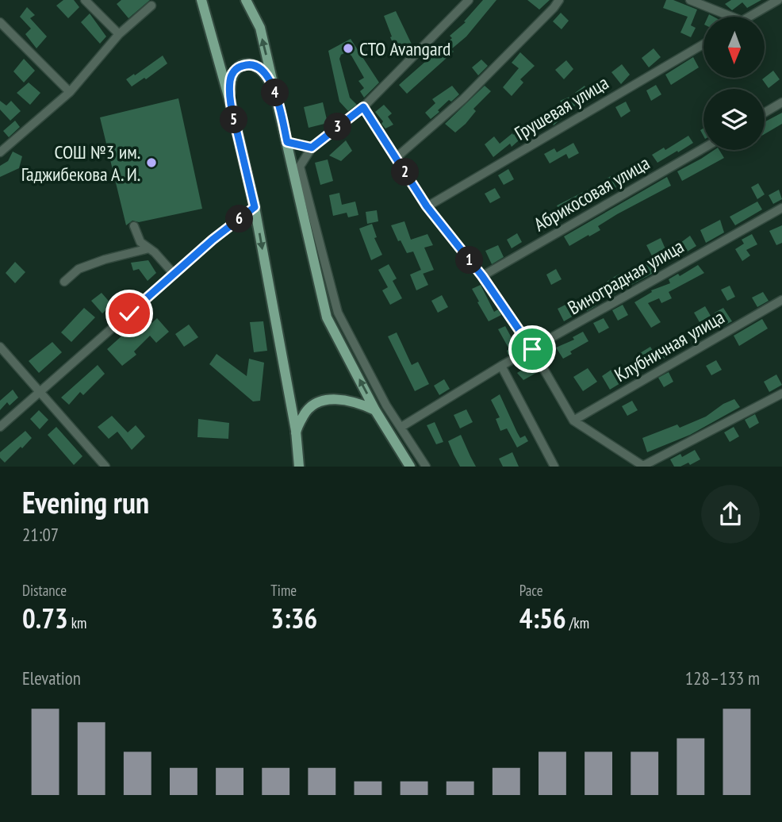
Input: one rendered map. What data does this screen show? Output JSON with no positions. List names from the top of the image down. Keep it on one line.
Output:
{"streets":{"street":["Грушевая улица","Абрикосовая улица","Виноградная улица","Клубничная улица"]},"places":["СТО Avangard","СОШ №3 им. Гаджибекова А. И."],"north":"bottom","page":{"pins":["4","5","3","2","6","1"],"heading":["Evening run","21:07"],"stats":[["Distance","0.73 km"],["Time","3:36"],["Pace","4:56 /km"]],"chart":["Elevation","128–133 m"]}}
